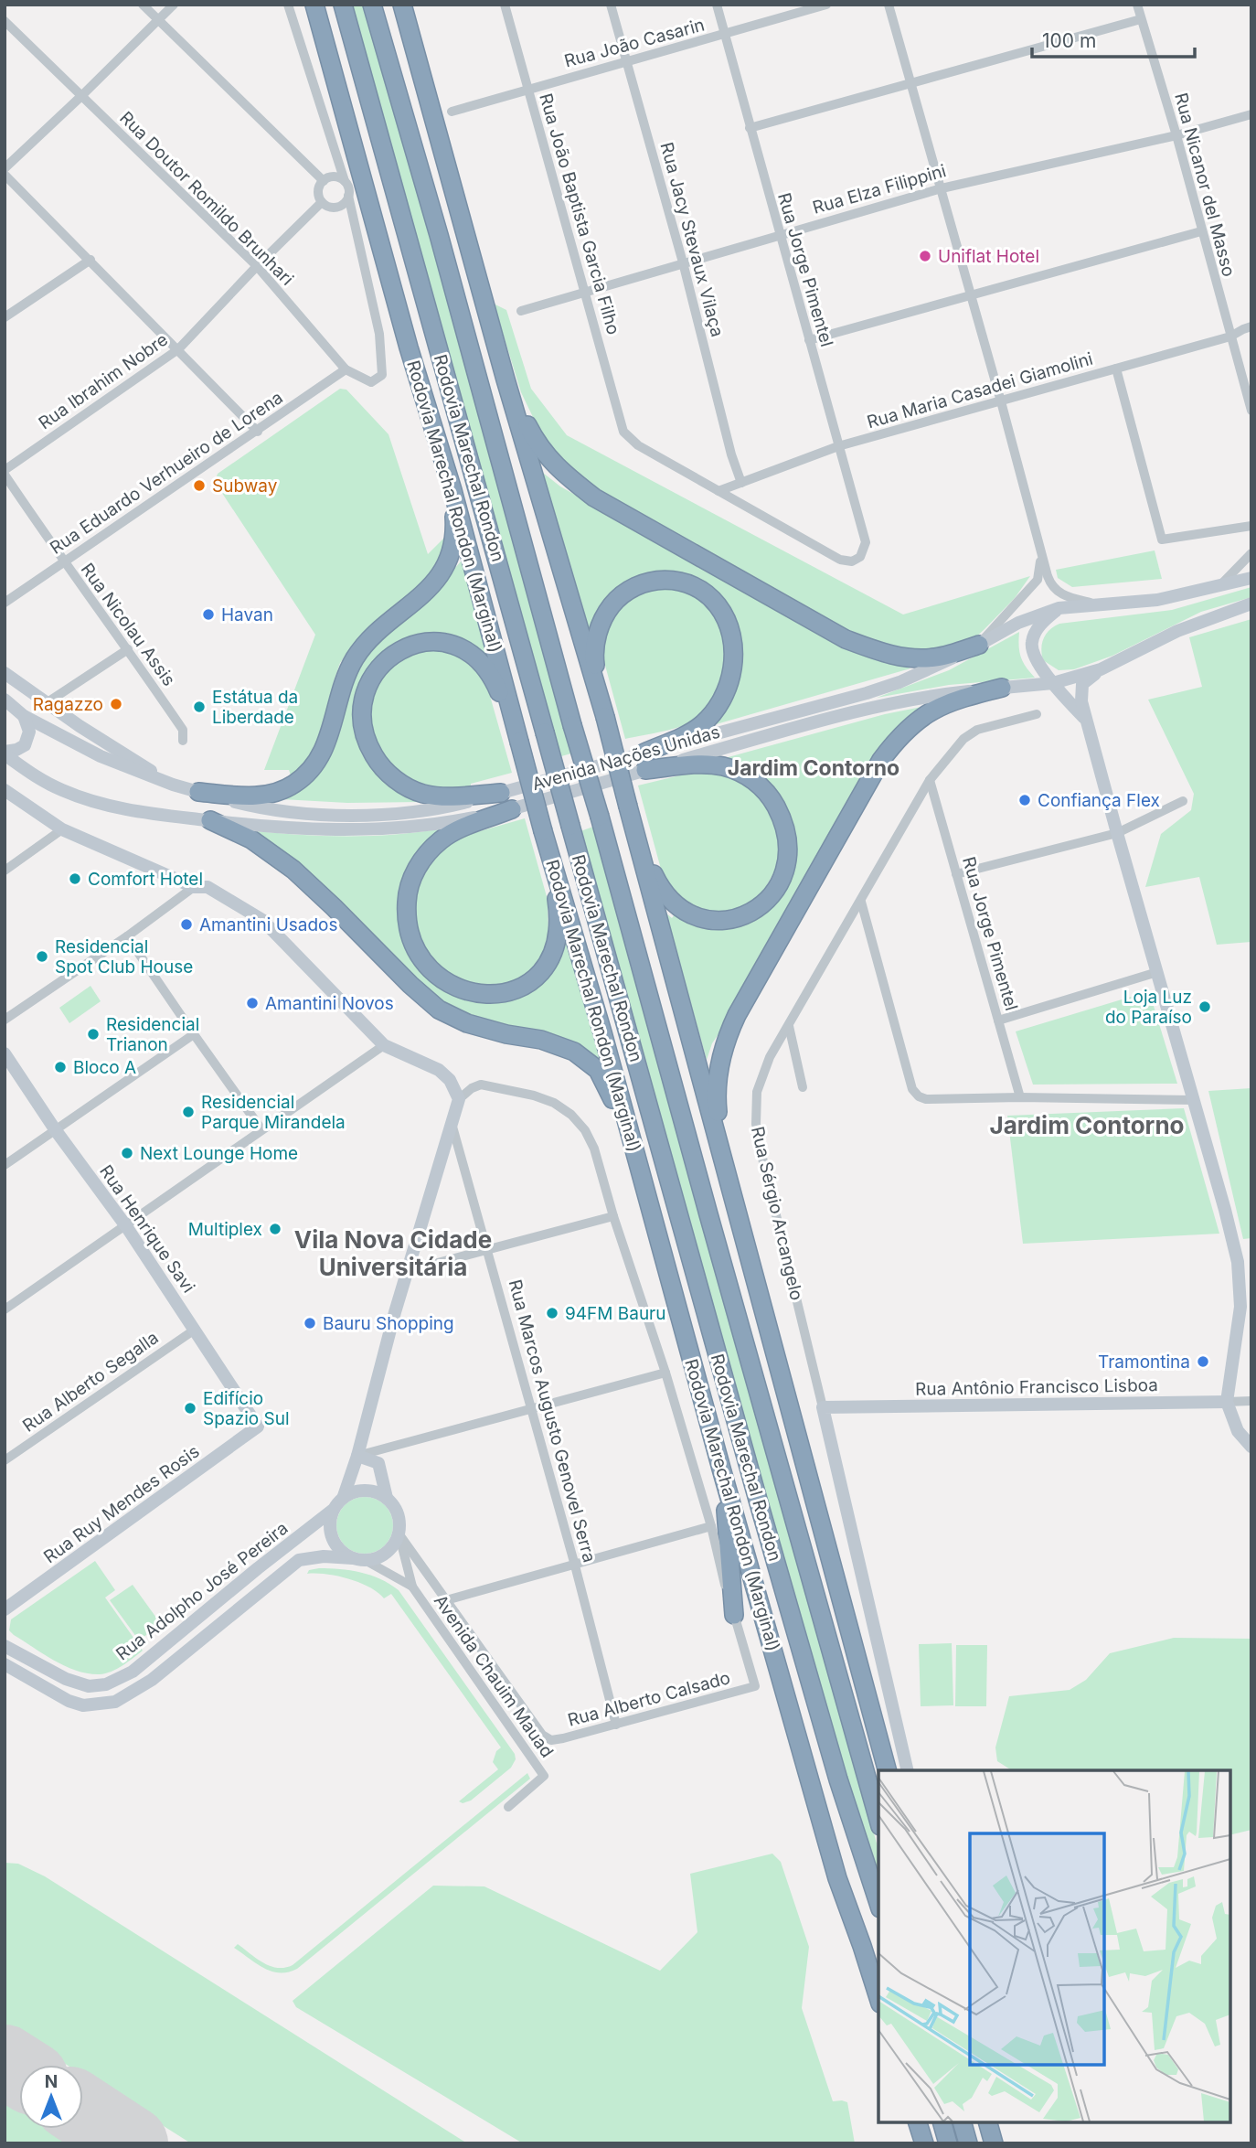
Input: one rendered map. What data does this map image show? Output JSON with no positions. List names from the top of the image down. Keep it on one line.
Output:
{"streets":{"highway":["Rodovia Marechal Rondon","Rodovia Marechal Rondon (Marginal)"],"street":["Rua João Casarin","Rua Nicanor del Masso","Rua Elza Filippini","Rua Doutor Romildo Brunhari","Rua João Baptista Garcia Filho","Rua Jacy Stevaux Vilaça","Rua Jorge Pimentel","Rua Ibrahim Nobre","Rua Maria Casadei Giamolini","Rua Eduardo Verhueiro de Lorena","Rua Nicolau Assis","Avenida Nações Unidas","Rua Sérgio Arcangelo","Rua Henrique Savi","Rua Alberto Segalla","Rua Antônio Francisco Lisboa","Rua Marcos Augusto Genovel Serra","Rua Ruy Mendes Rosis","Rua Adolpho José Pereira","Avenida Chauim Mauad","Rua Alberto Calsado"]},"crossings":[["Rua João Casarin","Rua João Baptista Garcia Filho"],["Rua João Casarin","Rua Jacy Stevaux Vilaça"],["Rua João Casarin","Rua Jorge Pimentel"],["Rua Nicanor del Masso","Rua Elza Filippini"],["Rua Nicanor del Masso","Rua Maria Casadei Giamolini"],["Rua Elza Filippini","Rua João Baptista Garcia Filho"],["Rua Elza Filippini","Rua Jacy Stevaux Vilaça"],["Rua Elza Filippini","Rua Jorge Pimentel"],["Rua Doutor Romildo Brunhari","Rua Ibrahim Nobre"],["Rua Doutor Romildo Brunhari","Rua Eduardo Verhueiro de Lorena"],["Rua João Baptista Garcia Filho","Rua Jorge Pimentel"],["Rua João Baptista Garcia Filho","Rua Maria Casadei Giamolini"],["Rua Jacy Stevaux Vilaça","Rua Maria Casadei Giamolini"],["Rua Jorge Pimentel","Rua Maria Casadei Giamolini"],["Rua Jorge Pimentel","Rua Sérgio Arcangelo"],["Rua Ibrahim Nobre","Rua Nicolau Assis"],["Rua Eduardo Verhueiro de Lorena","Rua Nicolau Assis"],["Rua Sérgio Arcangelo","Rua Antônio Francisco Lisboa"],["Rua Henrique Savi","Rua Alberto Segalla"],["Rua Henrique Savi","Rua Ruy Mendes Rosis"],["Rua Marcos Augusto Genovel Serra","Rua Alberto Calsado"],["Rua Adolpho José Pereira","Avenida Chauim Mauad"]],"districts":["Jardim Contorno","Jardim Contorno","Vila Nova Cidade Universitária"],"places":["Uniflat Hotel","Subway","Havan","Ragazzo","Estátua da Liberdade","Confiança Flex","Comfort Hotel","Amantini Usados","Residencial Spot Club House","Amantini Novos","Loja Luz do Paraíso","Residencial Trianon","Bloco A","Residencial Parque Mirandela","Next Lounge Home","Multiplex","94FM Bauru","Bauru Shopping","Tramontina","Edifício Spazio Sul"],"scale_bar":"100 m","north":"top"}
